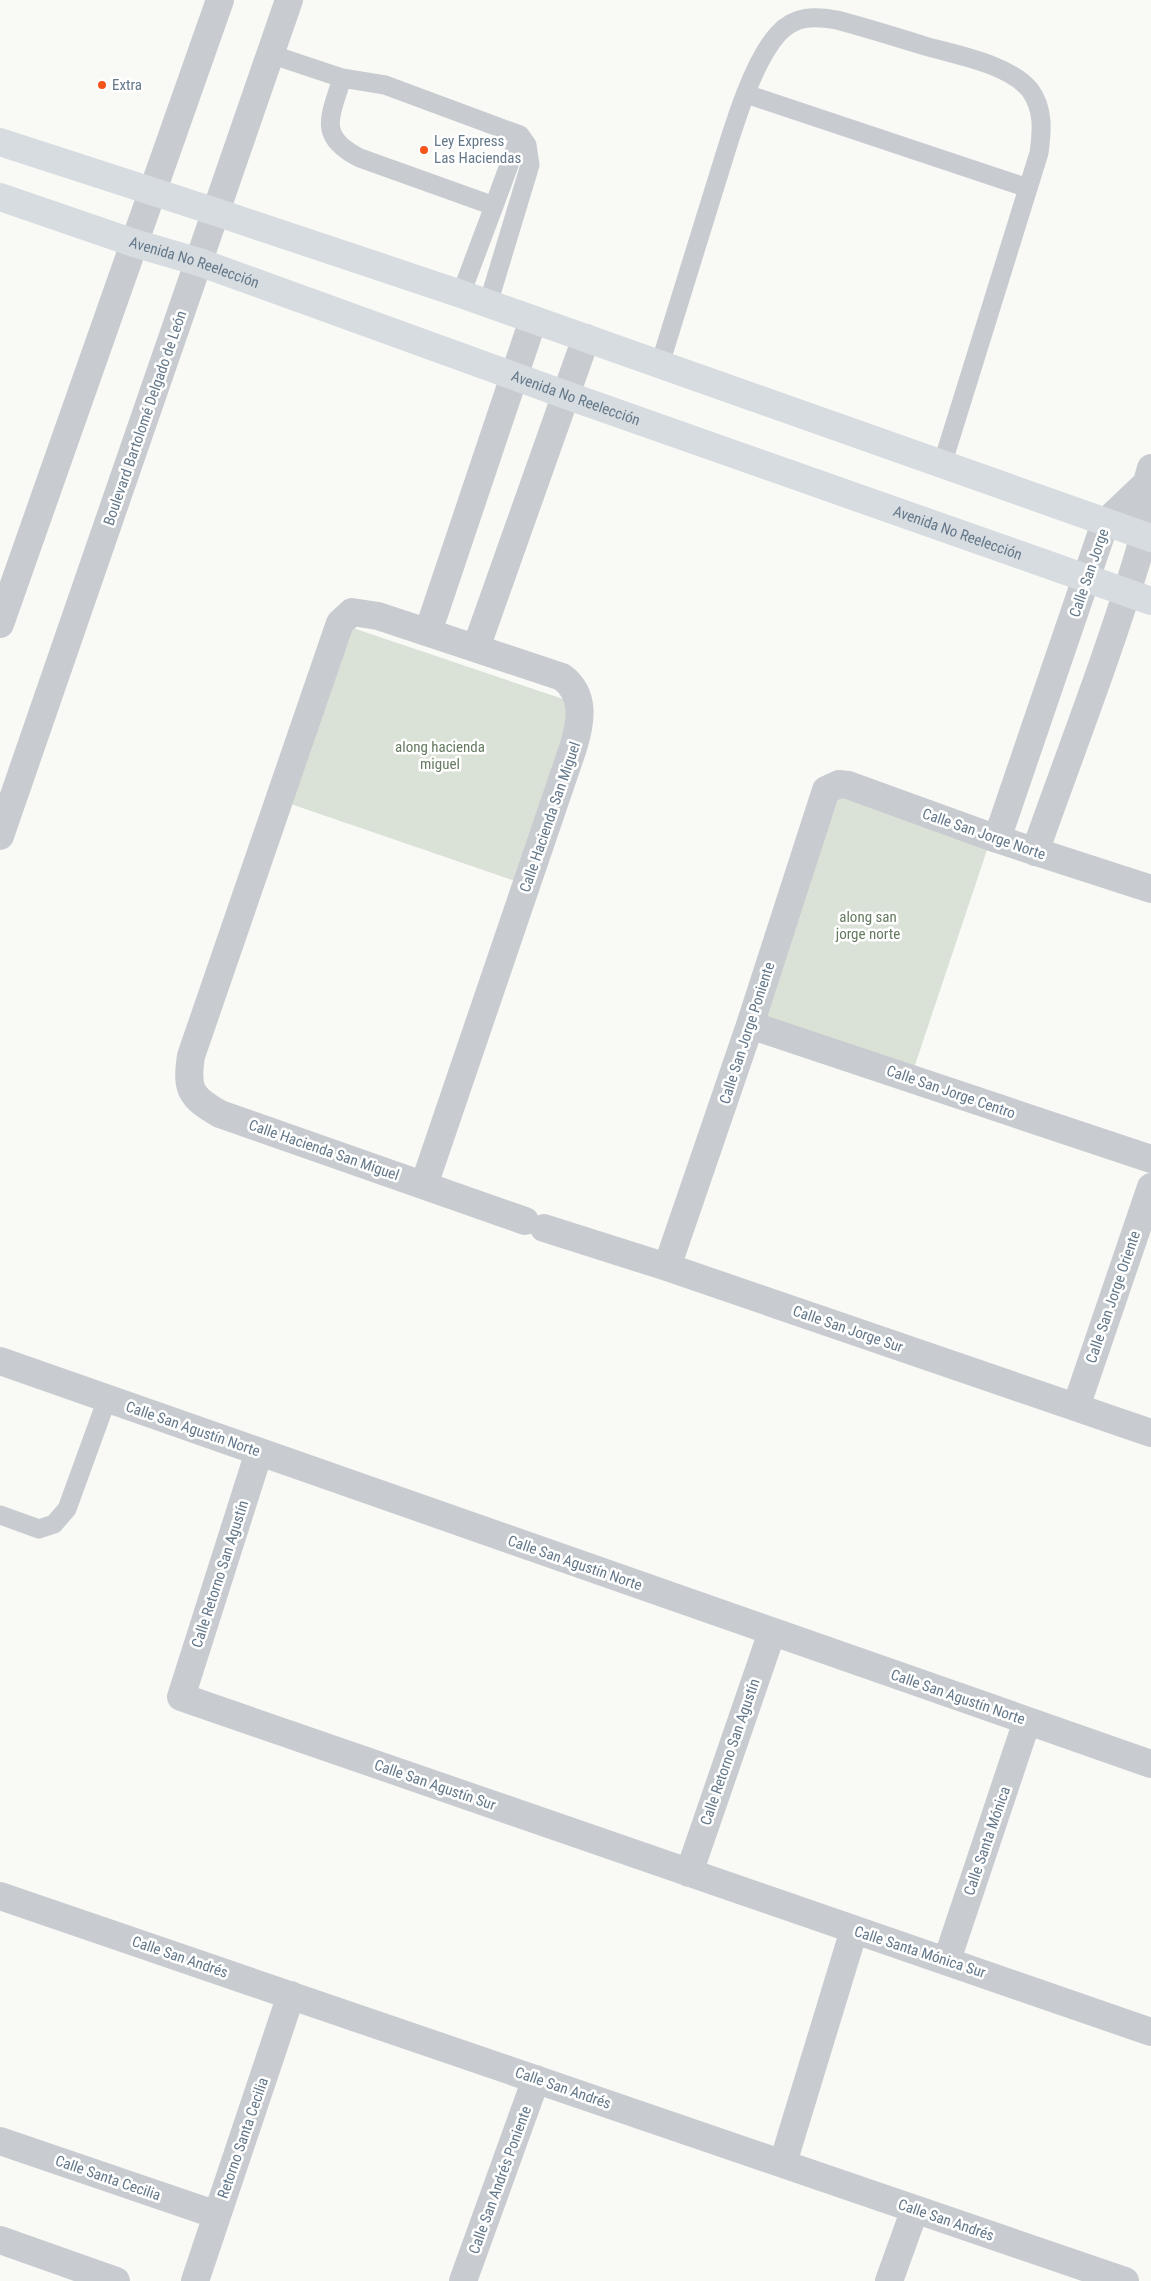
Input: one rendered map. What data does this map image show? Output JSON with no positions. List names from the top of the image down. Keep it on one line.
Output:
{"streets":{"main road":["Avenida No Reelección"],"street":["Boulevard Bartolomé Delgado de León","Calle San Jorge","Calle Hacienda San Miguel","Calle San Jorge Norte","Calle San Jorge Poniente","Calle San Jorge Centro","Calle San Jorge Oriente","Calle San Jorge Sur","Calle San Agustín Norte","Calle Retorno San Agustín","Calle San Agustín Sur","Calle Santa Mónica","Calle Santa Mónica Sur","Calle San Andrés","Retorno Santa Cecilia","Calle Santa Cecilia","Calle San Andrés Poniente"]},"crossings":[["Avenida No Reelección","Boulevard Bartolomé Delgado de León"],["Avenida No Reelección","Calle San Jorge"],["Calle San Jorge","Calle San Jorge Norte"],["Calle Hacienda San Miguel","Calle San Jorge Sur"],["Calle San Jorge Norte","Calle San Jorge Poniente"],["Calle San Jorge Poniente","Calle San Jorge Centro"],["Calle San Jorge Poniente","Calle San Jorge Sur"],["Calle San Jorge Oriente","Calle San Jorge Sur"],["Calle San Agustín Norte","Calle Retorno San Agustín"],["Calle San Agustín Norte","Calle Santa Mónica"],["Calle Retorno San Agustín","Calle San Agustín Sur"],["Calle Retorno San Agustín","Calle Santa Mónica Sur"],["Calle San Agustín Sur","Calle Santa Mónica Sur"],["Calle Santa Mónica","Calle Santa Mónica Sur"],["Calle San Andrés","Retorno Santa Cecilia"],["Calle San Andrés","Calle San Andrés Poniente"],["Retorno Santa Cecilia","Calle Santa Cecilia"]],"parks":["along hacienda miguel","along san jorge norte"],"places":["Extra","Ley Express Las Haciendas"]}
